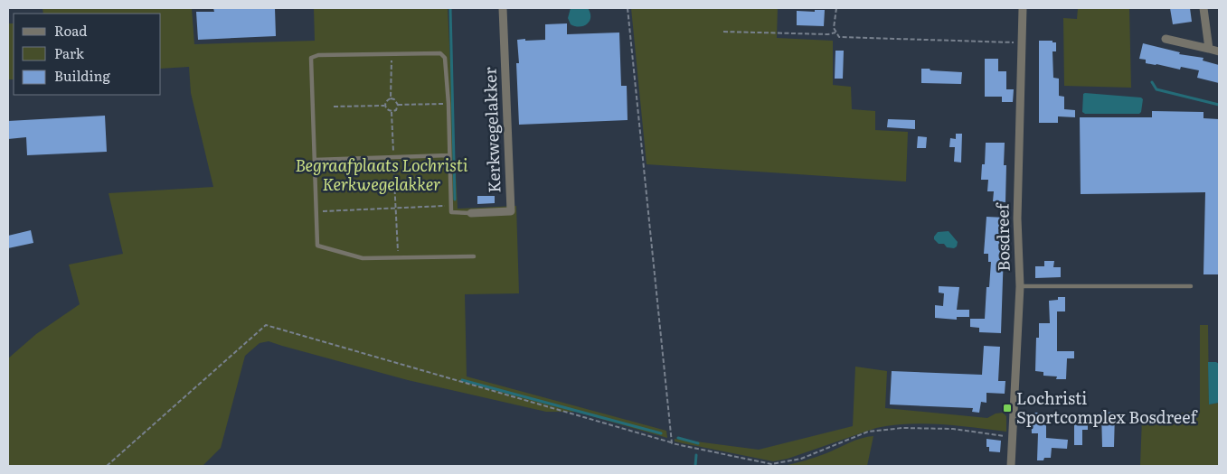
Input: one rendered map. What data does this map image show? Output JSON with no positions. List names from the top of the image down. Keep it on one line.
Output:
{"streets":{"street":["Kerkwegelakker","Bosdreef"]},"parks":["Begraafplaats Lochristi Kerkwegelakker"],"places":{"transit":["Lochristi Sportcomplex Bosdreef"]},"legend":["Road","Park","Building"]}
